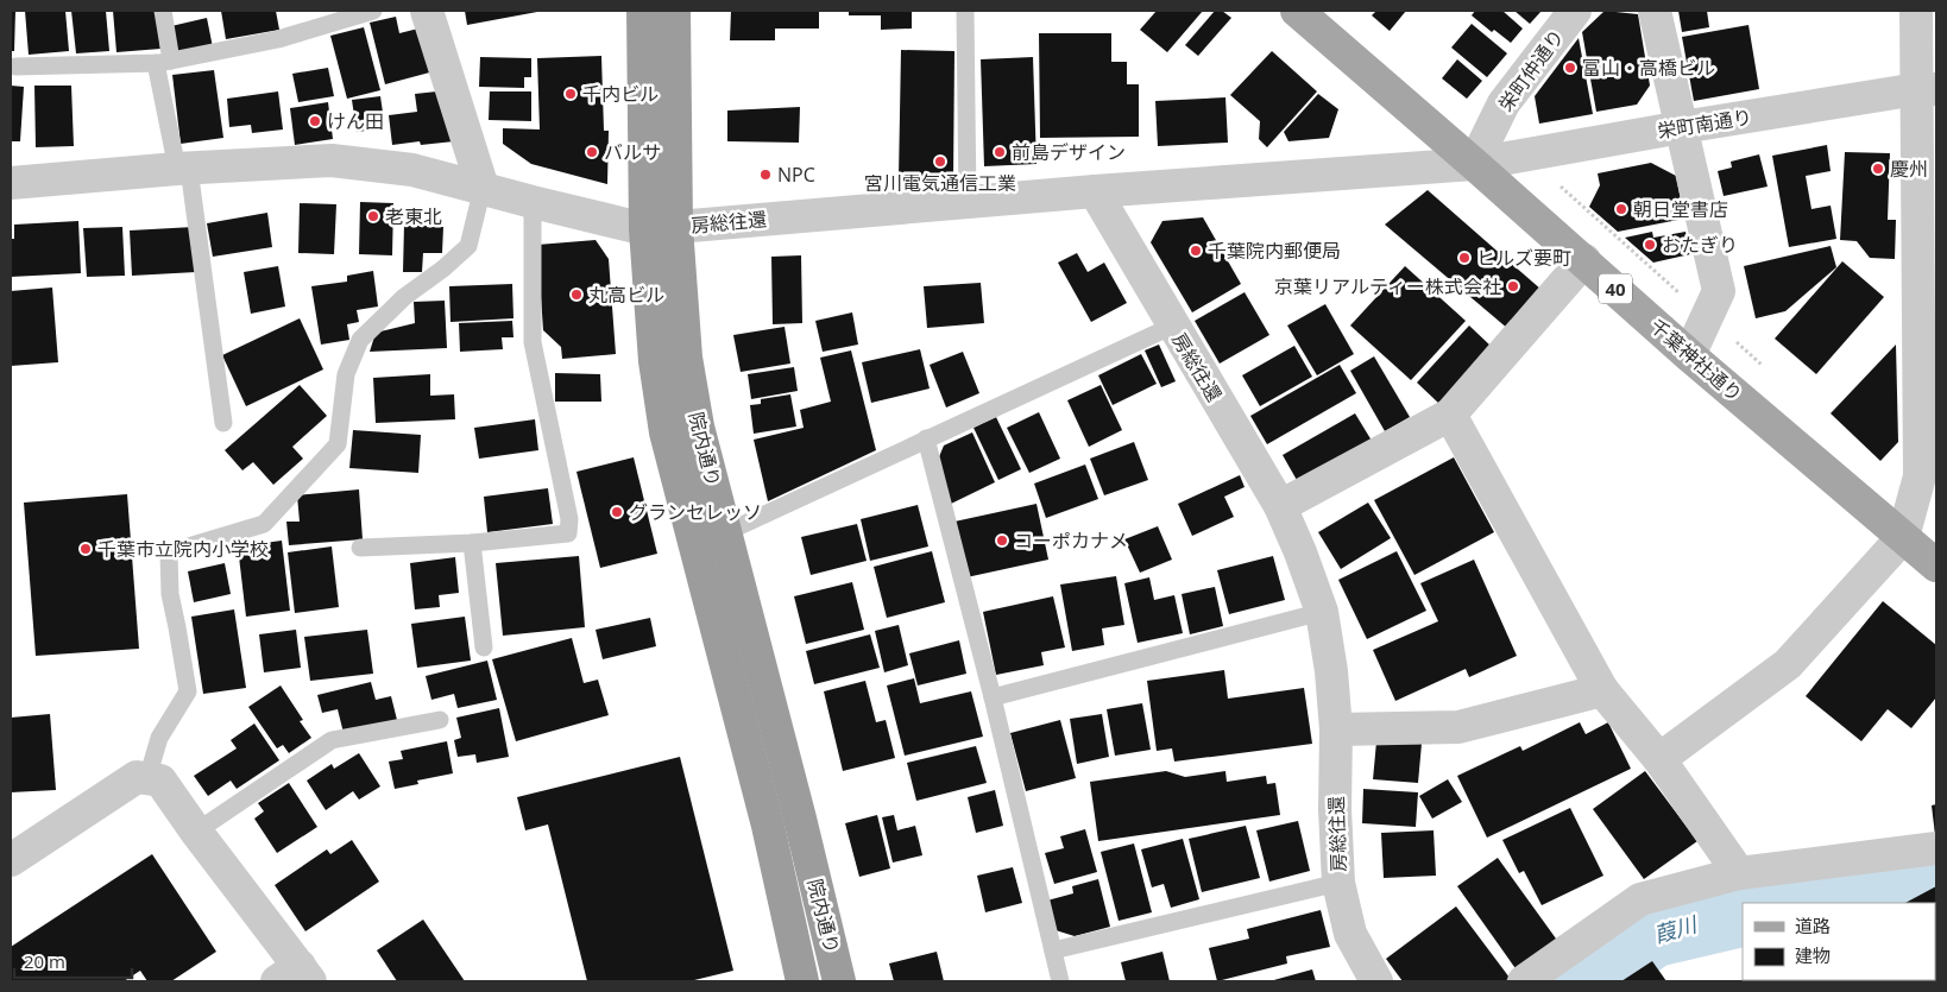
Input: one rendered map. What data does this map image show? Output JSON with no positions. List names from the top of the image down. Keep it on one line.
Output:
{"streets":{"highway":["院内通り"],"main road":["40","千葉神社通り"],"street":["栄町仲通り","栄町南通り","房総往還"]},"crossings":[["栄町仲通り","栄町南通り"],["栄町仲通り","千葉神社通り"],["栄町南通り","房総往還"],["栄町南通り","千葉神社通り"],["房総往還","院内通り"]],"water":["葭川"],"places":["富山・高橋ビル","千内ビル","けん田","バルサ","前島デザイン","宮川電気通信工業","慶州","NPC","朝日堂書店","老東北","おたぎり","千葉院内郵便局","ヒルズ要町","京葉リアルティー株式会社","丸高ビル","グランセレッソ","コーポカナメ","千葉市立院内小学校"],"legend":["道路","建物"],"scale_bar":"20 m"}
